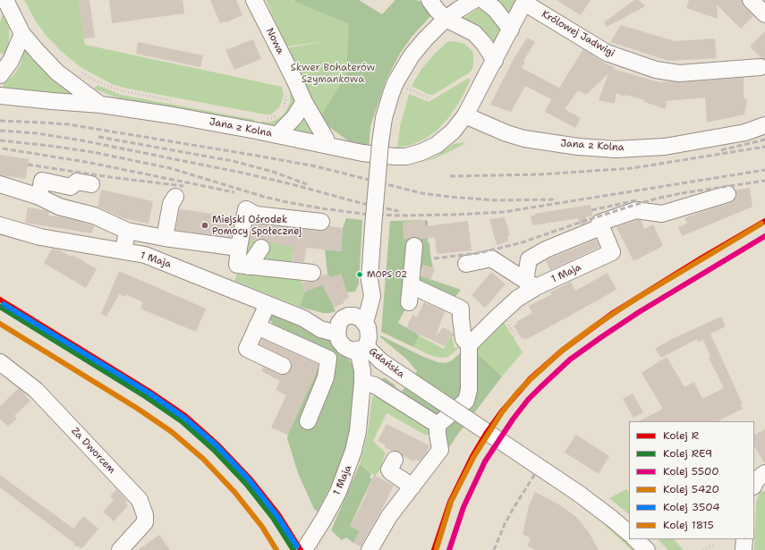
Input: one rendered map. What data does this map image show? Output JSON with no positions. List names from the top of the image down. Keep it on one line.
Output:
{"streets":{"street":["Królowej Jadwigi","Nowa","Jana z Kolna","1 Maja","Gdańska","Za Dworcem"]},"crossings":[["Królowej Jadwigi","Jana z Kolna"],["Nowa","Jana z Kolna"],["1 Maja","Gdańska"]],"parks":["Skwer Bohaterów Szymankowa"],"places":["Miejski Ośrodek Pomocy Społecznej","MOPS 02"],"lines":["rail line R","rail line 5420","rail line 5500","rail line 3504","rail line RE9","rail line 1815"],"legend":["Kolej R","Kolej RE9","Kolej 5500","Kolej 5420","Kolej 3504","Kolej 1815"]}
